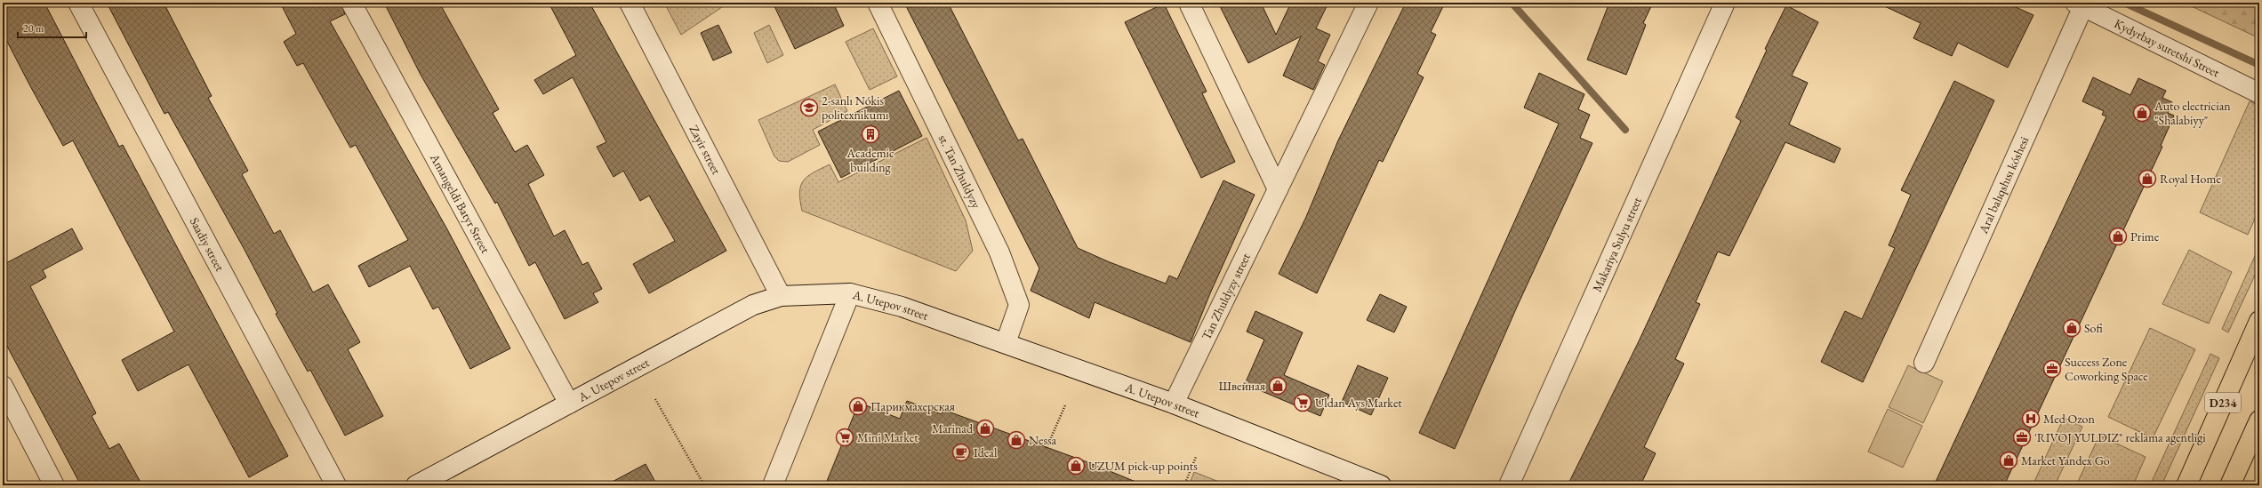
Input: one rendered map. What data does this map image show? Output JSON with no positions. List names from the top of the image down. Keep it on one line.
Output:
{"streets":{"main road":["D234"],"street":["Kydyrbay suretshi Street","Zayir street","st. Tan Zhuldyzy","Aral balıqshısı kóshesi","Amangeldi Batyr Street","Saadiy street","Makariya Sulyu street","Tan Zhuldyzy street","A. Utepov street"]},"crossings":[["Kydyrbay suretshi Street","Aral balıqshısı kóshesi"],["Zayir street","A. Utepov street"],["st. Tan Zhuldyzy","A. Utepov street"],["Amangeldi Batyr Street","A. Utepov street"],["Tan Zhuldyzy street","A. Utepov street"]],"places":{"school or university":["2-sanlı Nókis politexnikumı"],"shop":["Auto electrician \"Shalabiyy\"","Royal Home","Prime","Sofi","Швейная","Парикмахерская","Marinad","Nessa","Market Yandex Go","UZUM pick-up points"],"building":["Academic building"],"office":["Success Zone Coworking Space","'RIVOJ YULDIZ\" reklama agentligi"],"supermarket":["Uldan Ays Market","Mini Market"],"hospital":["Med Ozon"],"cafe":["Ideal"]},"scale_bar":"20 m"}
